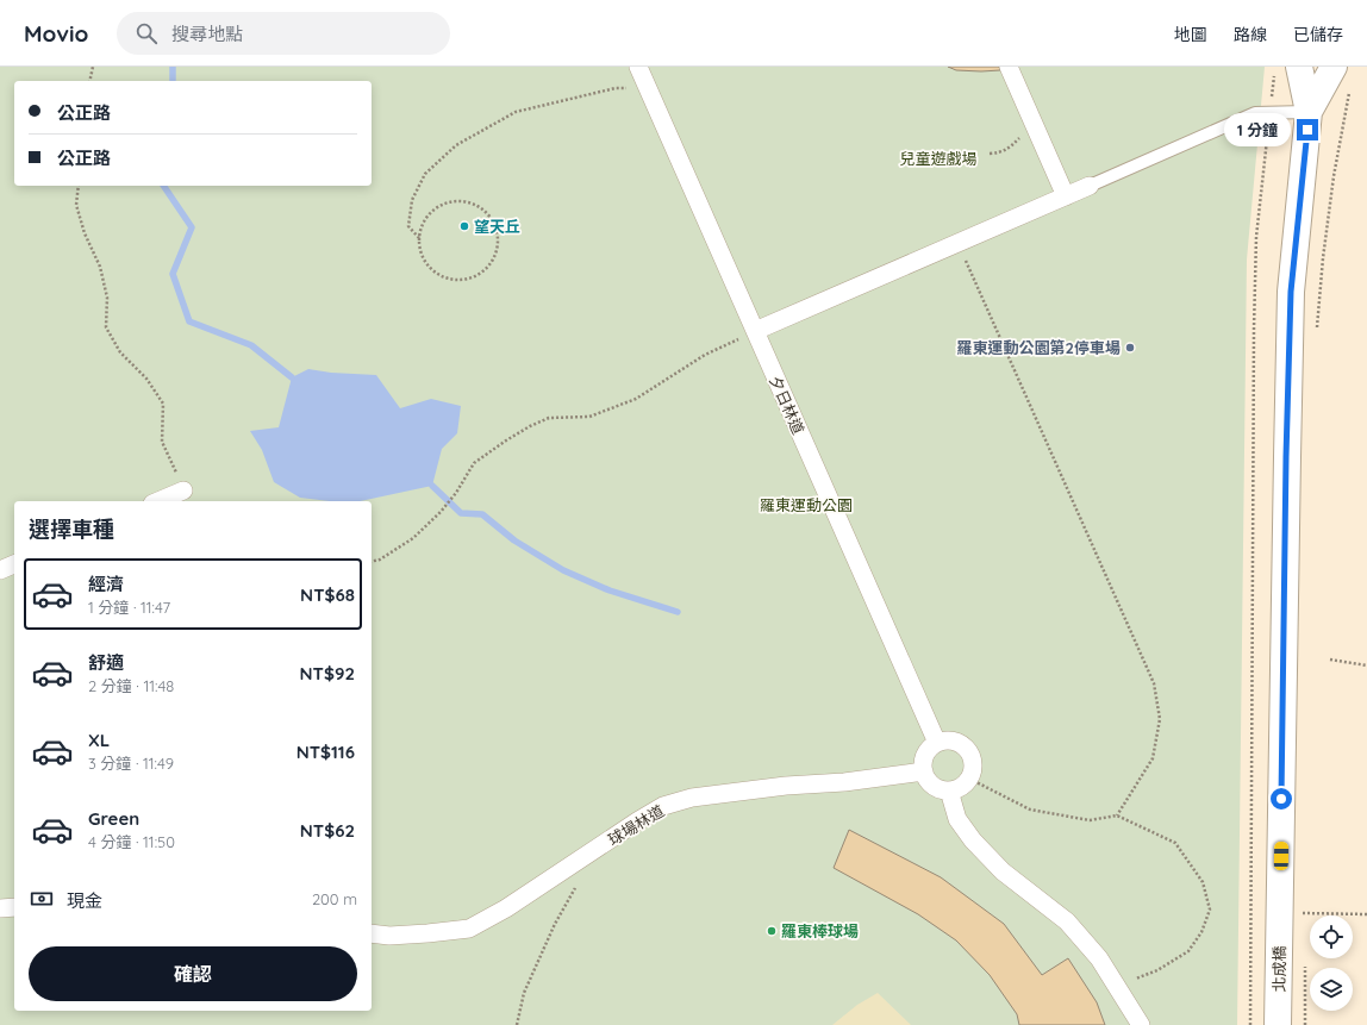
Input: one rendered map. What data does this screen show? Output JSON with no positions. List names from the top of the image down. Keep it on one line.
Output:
{"streets":{"street":["夕日林道","球場林道","北成橋"]},"crossings":[["夕日林道","球場林道"]],"parks":["兒童遊戲場","羅東運動公園"],"places":["望天丘","羅東運動公園第2停車場","羅東棒球場"],"page":{"header":"Movio","search":"搜尋地點","nav":["地圖","路線","已儲存"],"banner":["公正路","公正路"],"bubble":"1 分鐘","heading":"選擇車種","list":[{"name":"經濟","note":"1 分鐘 · 11:47","value":"NT$68"},{"name":"舒適","note":"2 分鐘 · 11:48","value":"NT$92"},{"name":"XL","note":"3 分鐘 · 11:49","value":"NT$116"},{"name":"Green","note":"4 分鐘 · 11:50","value":"NT$62"}],"pay":["現金","200 m"],"buttons":"確認"}}
